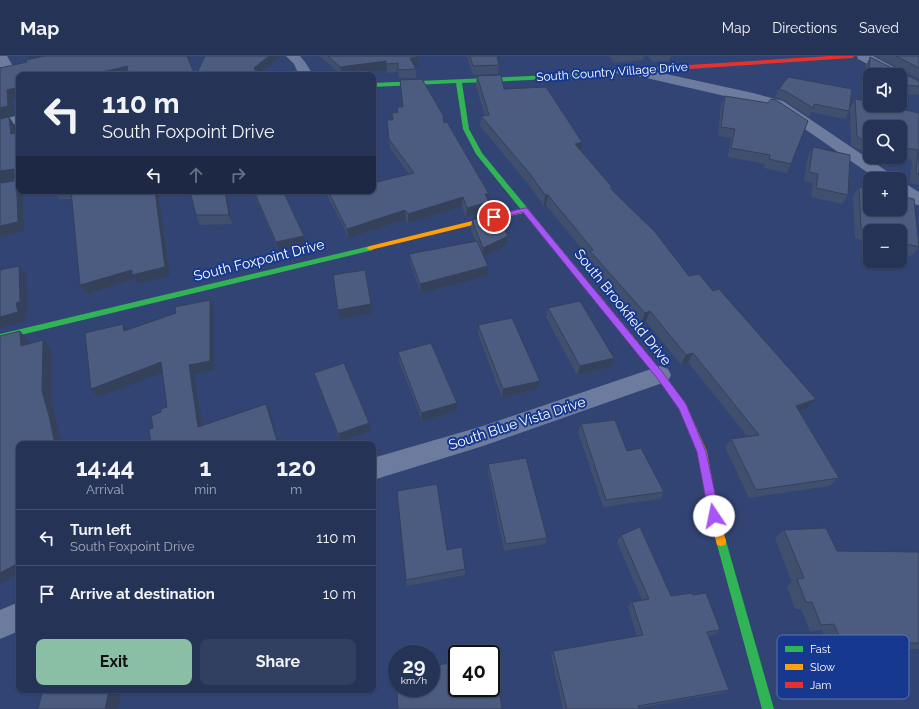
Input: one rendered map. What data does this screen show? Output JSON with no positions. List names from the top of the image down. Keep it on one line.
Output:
{"streets":{"street":["South Country Village Drive","South Foxpoint Drive","South Brookfield Drive","South Blue Vista Drive"]},"crossings":[["South Country Village Drive","South Brookfield Drive"],["South Foxpoint Drive","South Brookfield Drive"],["South Brookfield Drive","South Blue Vista Drive"]],"legend":["Fast","Slow","Jam"],"page":{"header":"Map","nav":["Map","Directions","Saved"],"map_buttons":["+","−"],"turn":["110 m","South Foxpoint Drive"],"eta":["14:44","Arrival","1","min","120","m"],"list":[{"name":"Turn left","note":"South Foxpoint Drive","value":"110 m"},{"name":"Arrive at destination","value":"10 m"}],"buttons":["Exit","Share"],"speed":"29 km/h","limit":"40"}}
